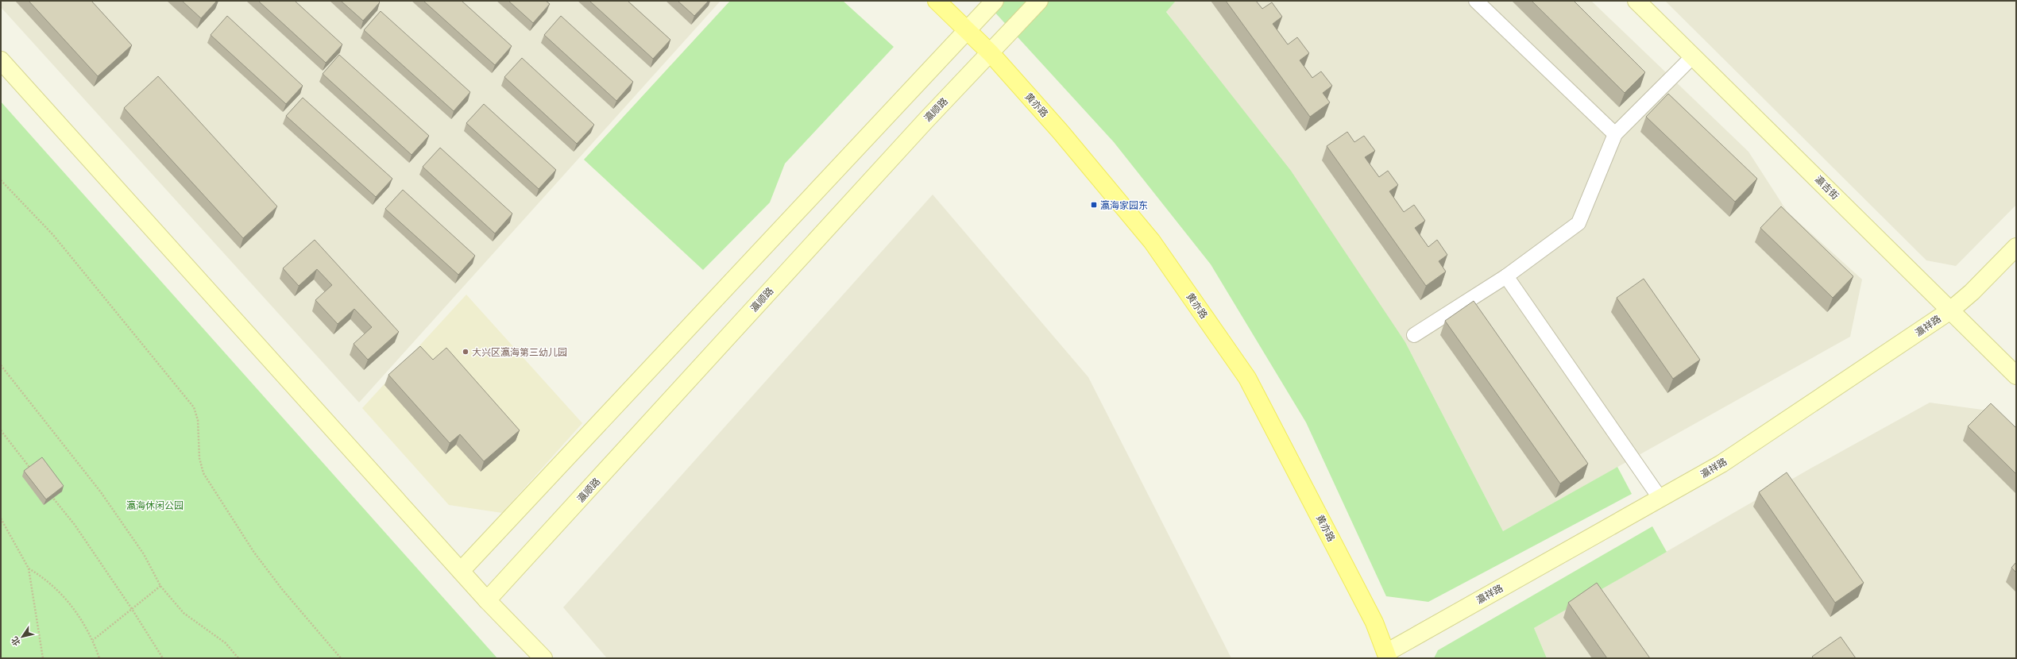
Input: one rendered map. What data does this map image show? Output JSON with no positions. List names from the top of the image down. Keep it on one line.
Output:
{"streets":{"main road":["黄亦路"],"street":["瀛顺路","瀛吉街","瀛祥路"]},"crossings":[["黄亦路","瀛顺路"],["黄亦路","瀛祥路"],["瀛吉街","瀛祥路"]],"parks":["瀛海休闲公园"],"places":{"transit":["瀛海家园东"],"other":["大兴区瀛海第三幼儿园"]},"north":"bottom left"}
